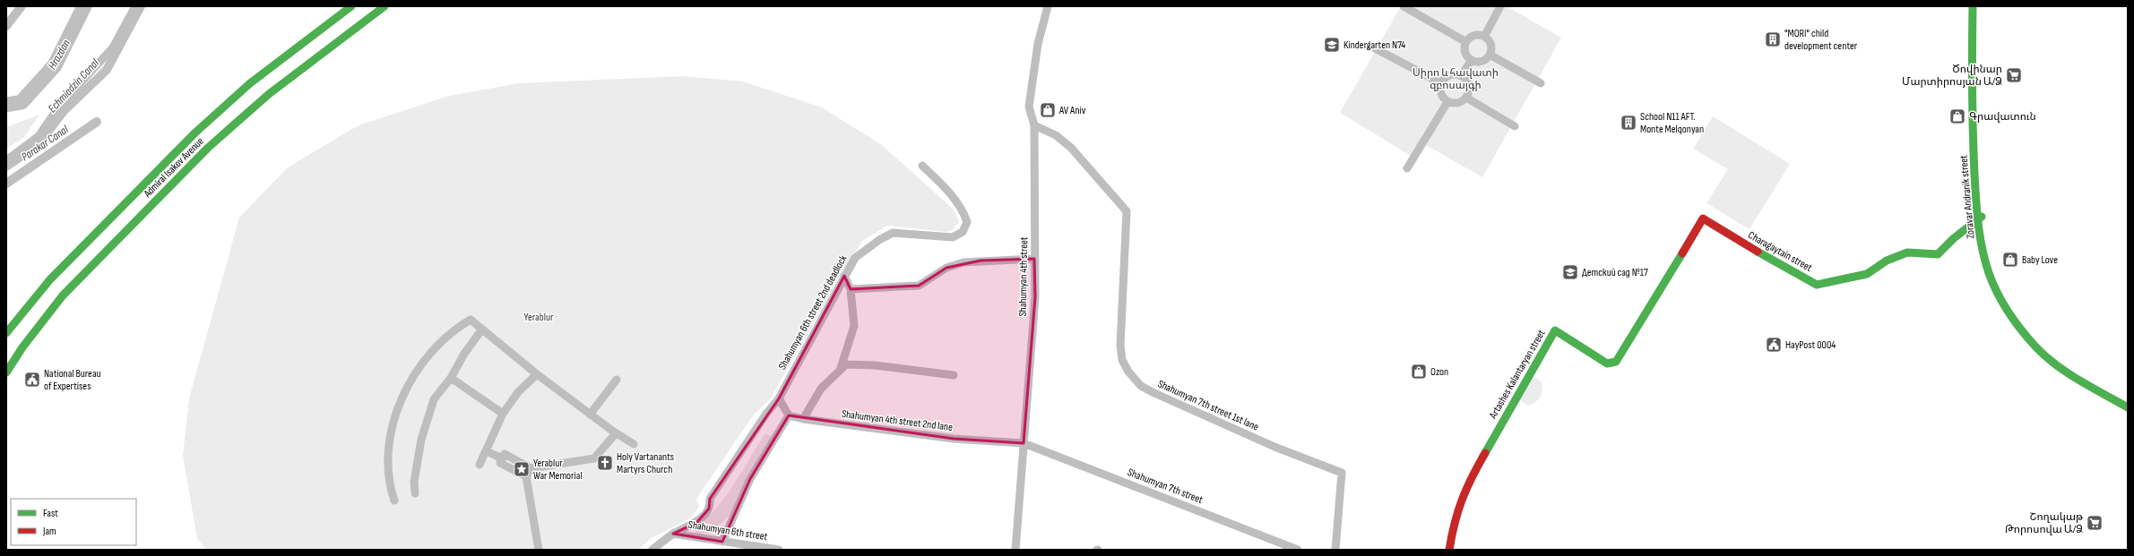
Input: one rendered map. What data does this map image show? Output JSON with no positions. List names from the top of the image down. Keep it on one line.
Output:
{"streets":{"main road":["Admiral Isakov Avenue","Zoravar Andranik street","Charagaytain street","Artashes Kalantaryan street"],"street":["Shahumyan 4th street","Shahumyan 6th street 2nd deadlock","Shahumyan 7th street 1st lane","Shahumyan 4th street 2nd lane","Shahumyan 7th street","Shahumyan 6th street"]},"crossings":[["Zoravar Andranik street","Charagaytain street"],["Charagaytain street","Artashes Kalantaryan street"],["Shahumyan 4th street","Shahumyan 7th street 1st lane"],["Shahumyan 4th street","Shahumyan 4th street 2nd lane"],["Shahumyan 4th street","Shahumyan 7th street"],["Shahumyan 6th street 2nd deadlock","Shahumyan 6th street"],["Shahumyan 4th street 2nd lane","Shahumyan 7th street"]],"water":["Hrazdan","Echmiadzin Canal","Parakar Canal"],"parks":["Սիրո և հավատի զբոսայգի","Yerablur"],"places":{"building":["\"MORI\" child development center","School N11 AFT. Monte Melqonyan"],"school or university":["Kindergarten N74","Детский сад №17"],"supermarket":["Ծովինար Մարտիրոսյան Ա/Ձ","Շողակաթ Թորոսովա Ա/Ձ"],"shop":["AV Aniv","Գրավատուն","Baby Love","Ozon"],"public building":["HayPost 0004","National Bureau of Expertises"],"church":["Holy Vartanants Martyrs Church"],"place":["Yerablur War Memorial"]},"legend":["Fast","Jam"]}
